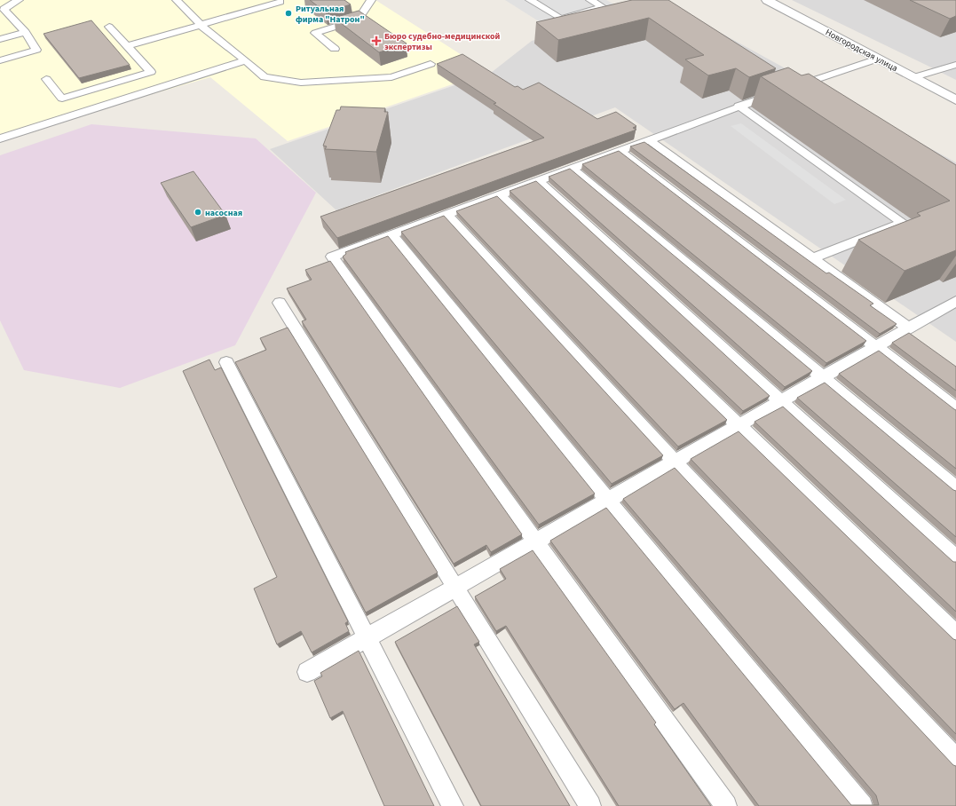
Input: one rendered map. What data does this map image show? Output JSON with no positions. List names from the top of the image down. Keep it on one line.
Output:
{"streets":{"street":["Новгородская улица"]},"places":{"other":["Ритуальная фирма \"Натрон\"","насосная"],"health":["Бюро судебно-медицинской экспертизы"]}}
